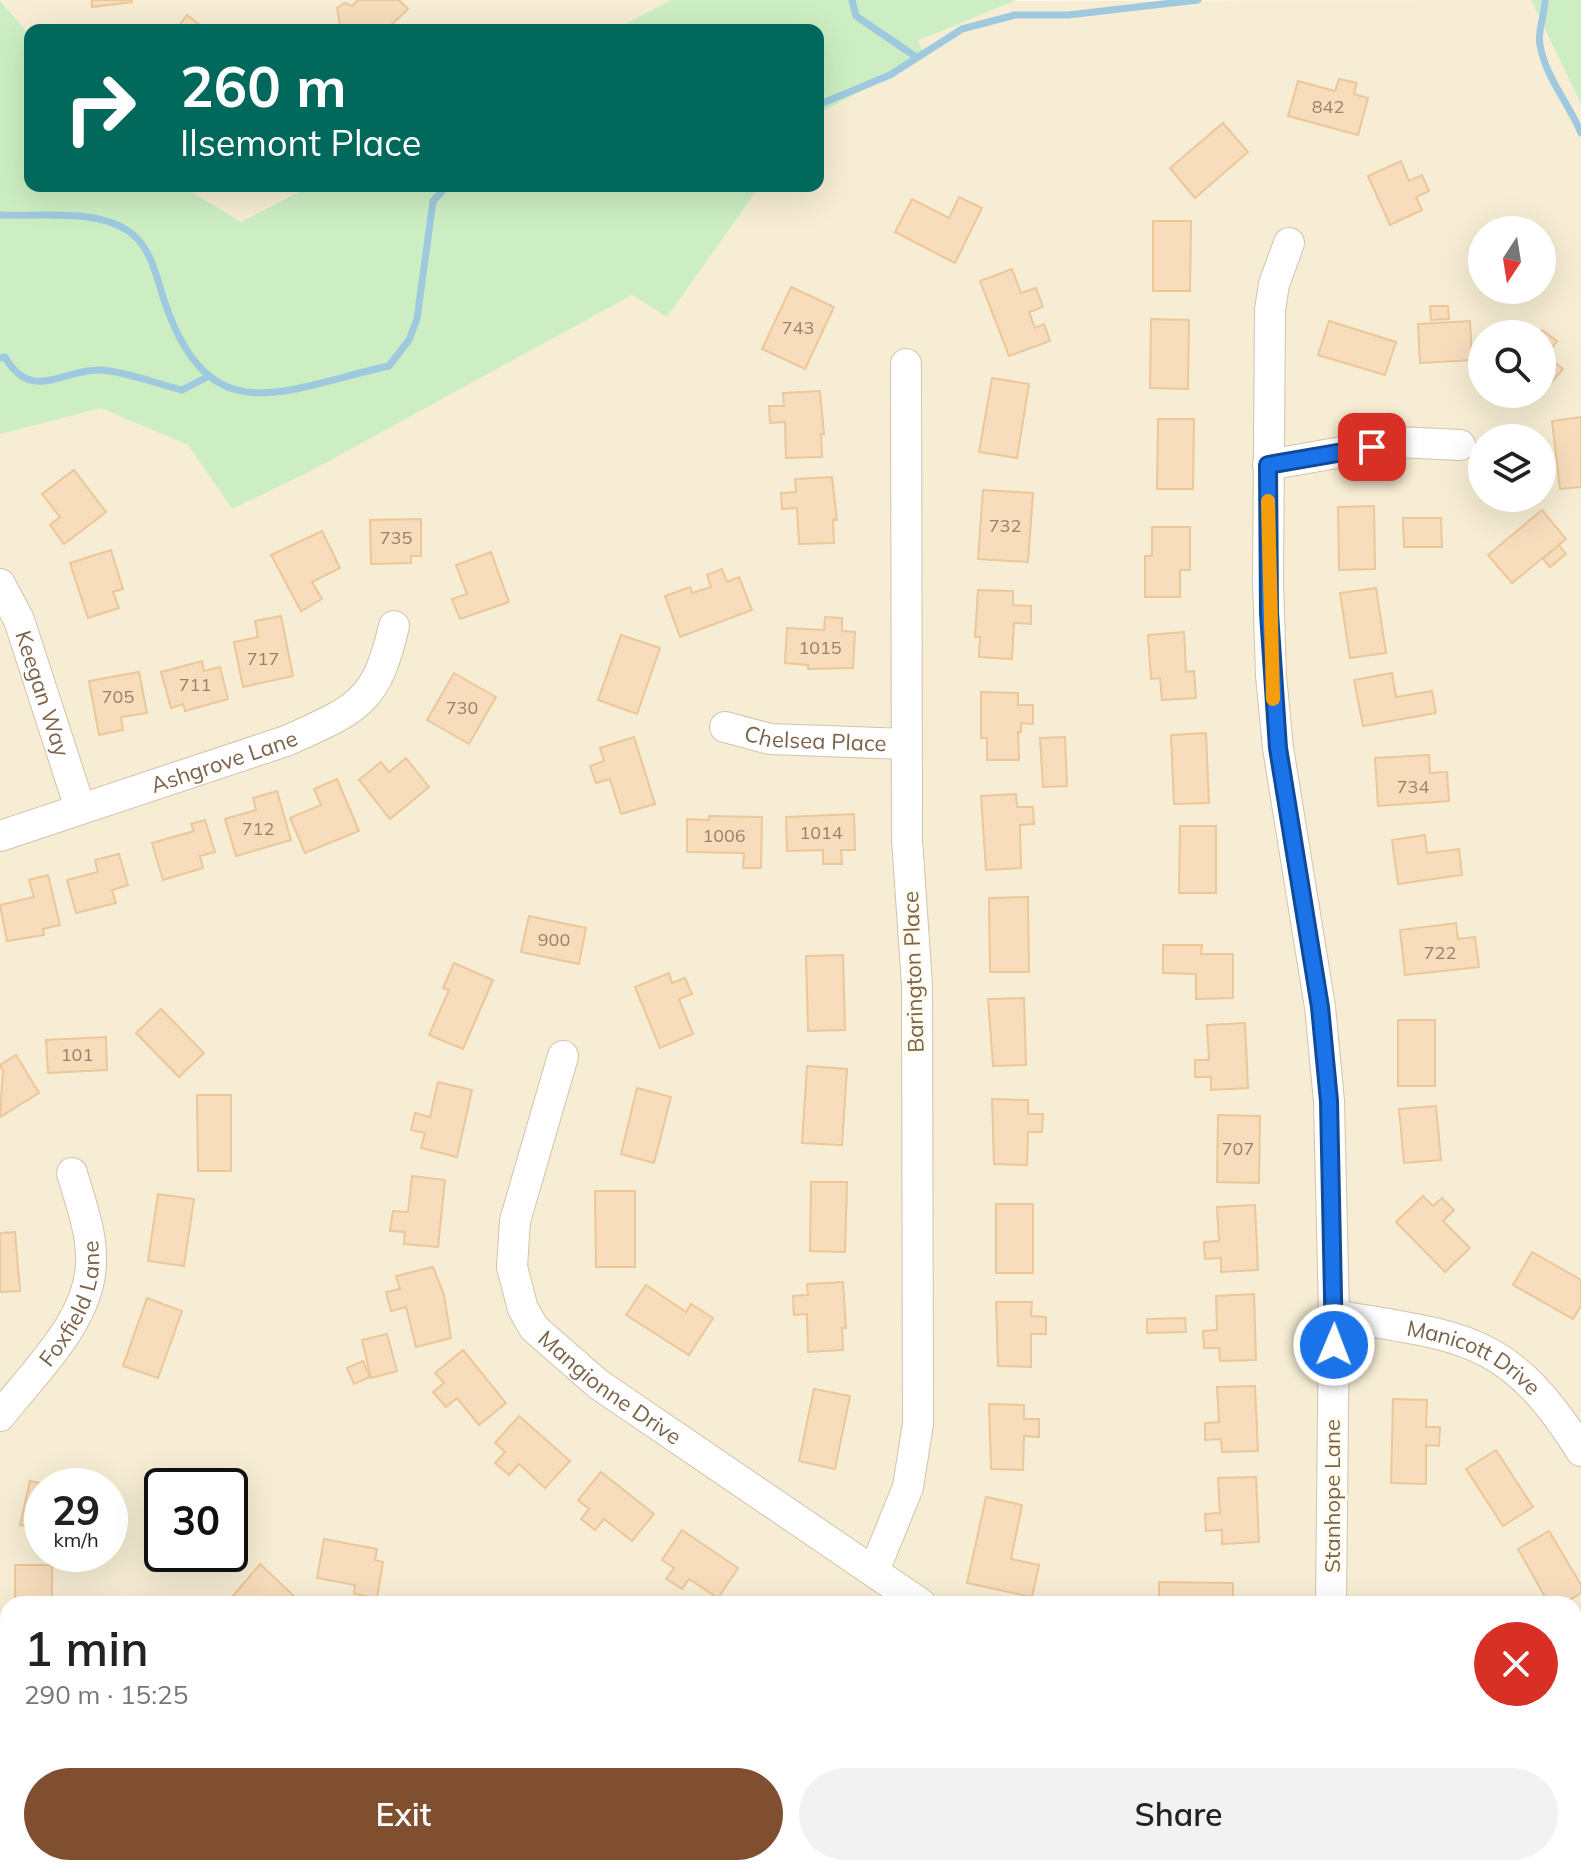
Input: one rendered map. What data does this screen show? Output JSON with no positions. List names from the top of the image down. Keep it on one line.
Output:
{"streets":{"street":["Keegan Way","Chelsea Place","Ashgrove Lane","Barington Place","Foxfield Lane","Manicott Drive","Mangionne Drive","Stanhope Lane"]},"crossings":[["Keegan Way","Ashgrove Lane"],["Chelsea Place","Barington Place"],["Barington Place","Mangionne Drive"],["Manicott Drive","Stanhope Lane"]],"house_numbers":["842","743","732","735","1015","717","711","705","730","734","712","1014","1006","900","722","101","707"],"north":"bottom","page":{"turn":["260 m","Ilsemont Place"],"speed":"29 km/h","limit":"30","heading":["1 min","290 m · 15:25"],"buttons":["Exit","Share"]}}
